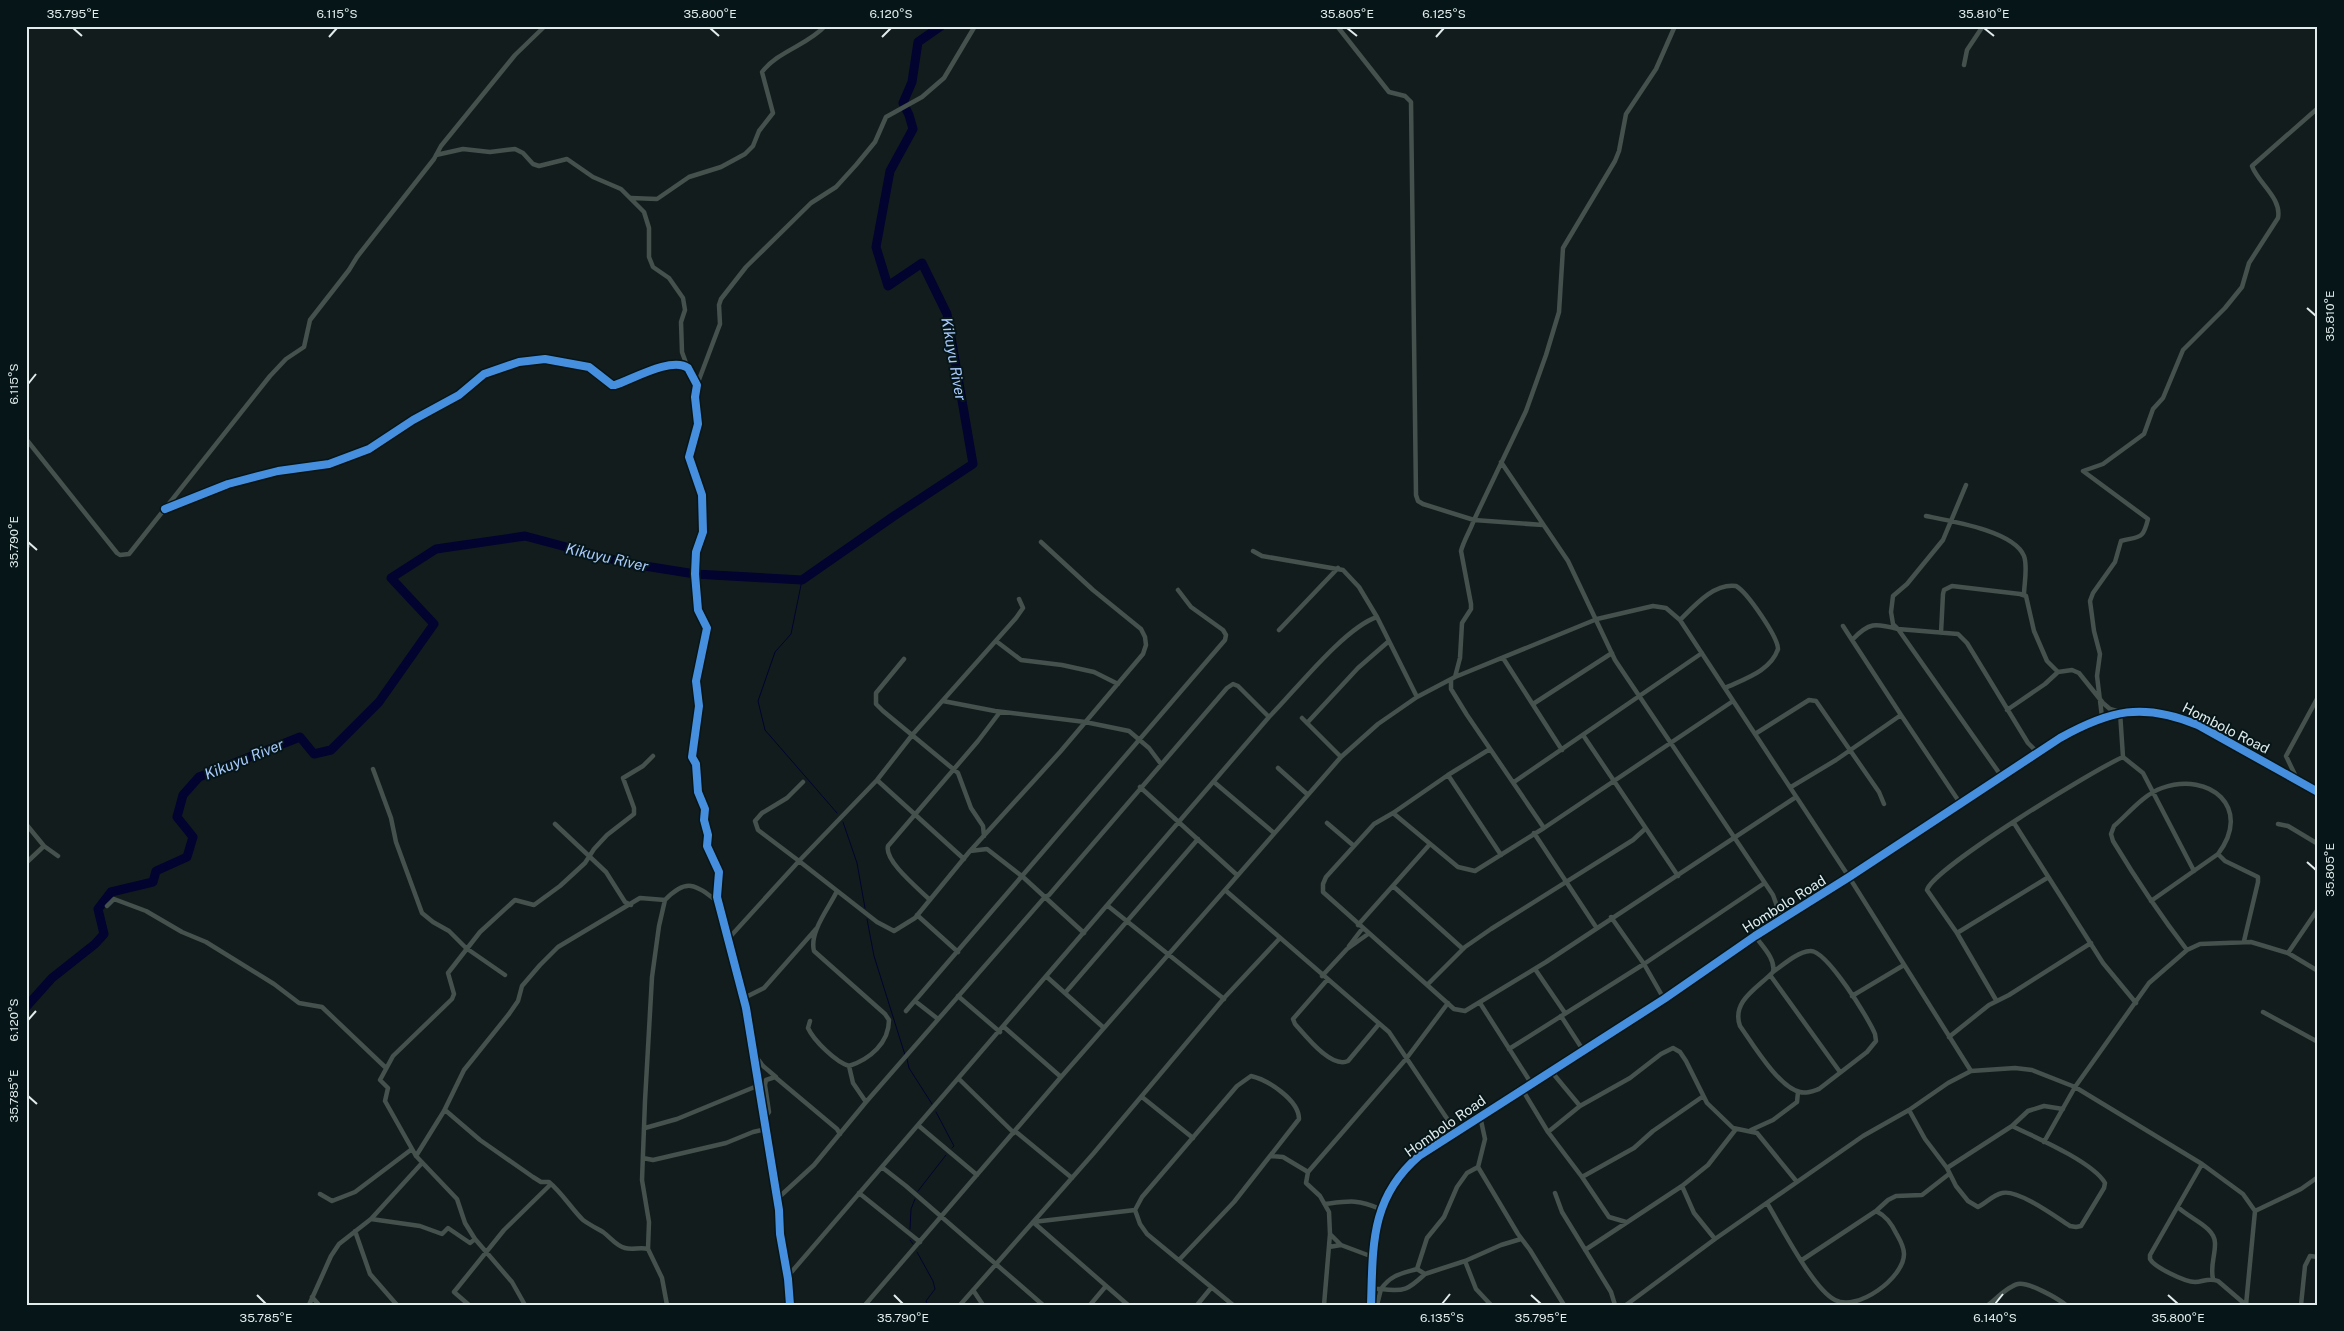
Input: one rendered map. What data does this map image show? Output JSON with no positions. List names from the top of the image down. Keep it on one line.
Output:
{"streets":{"street":["Hombolo Road"]},"water":["Kikuyu River"],"coordinates":["35.795°E","6.115°S","35.800°E","6.120°S","35.805°E","6.125°S","35.810°E","35.790°E","35.785°E","6.135°S","6.140°S"]}
